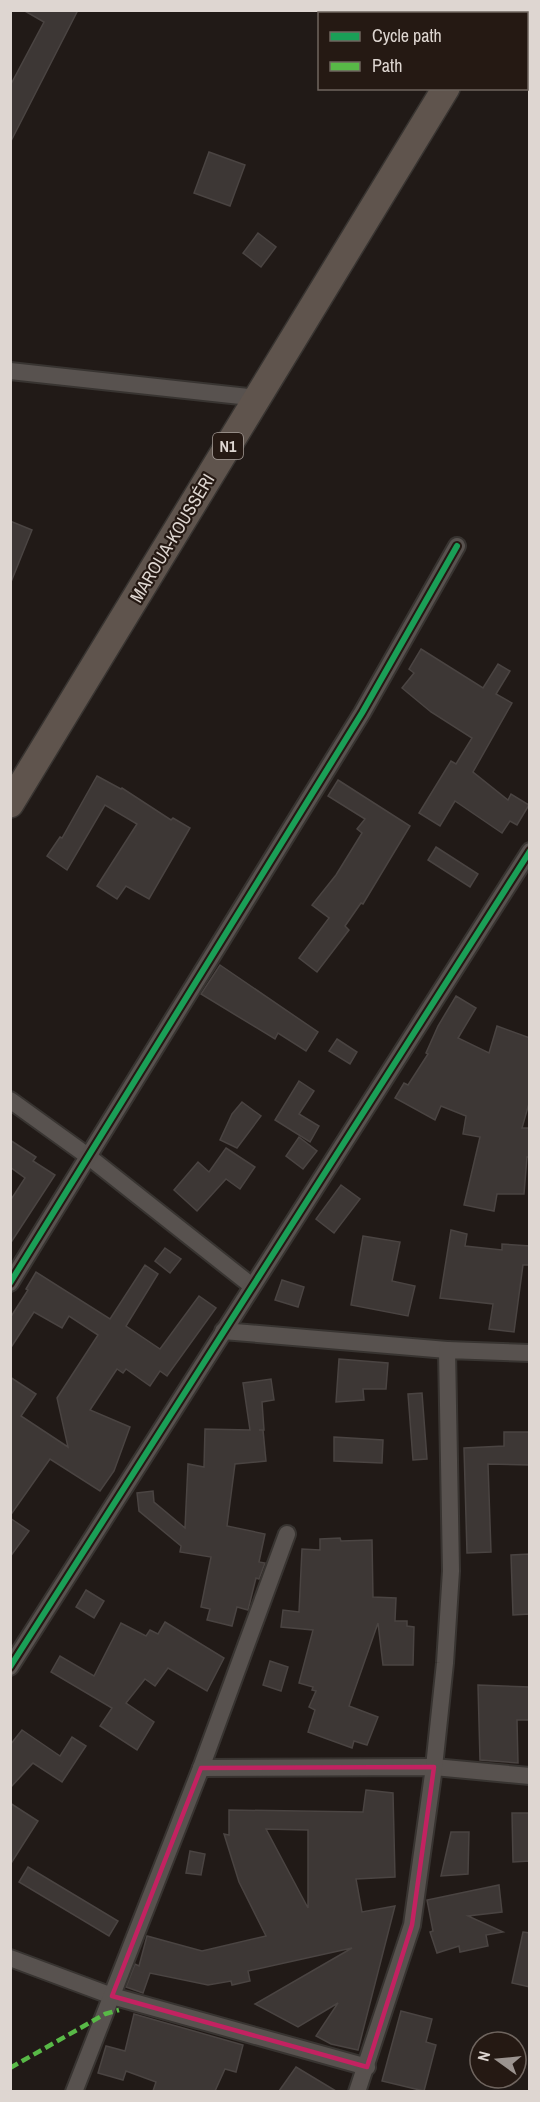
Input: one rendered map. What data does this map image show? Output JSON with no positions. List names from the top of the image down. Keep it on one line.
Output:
{"streets":{"highway":["N1","MAROUA-KOUSSÉRI"]},"legend":["Cycle path","Path"],"north":"left"}
